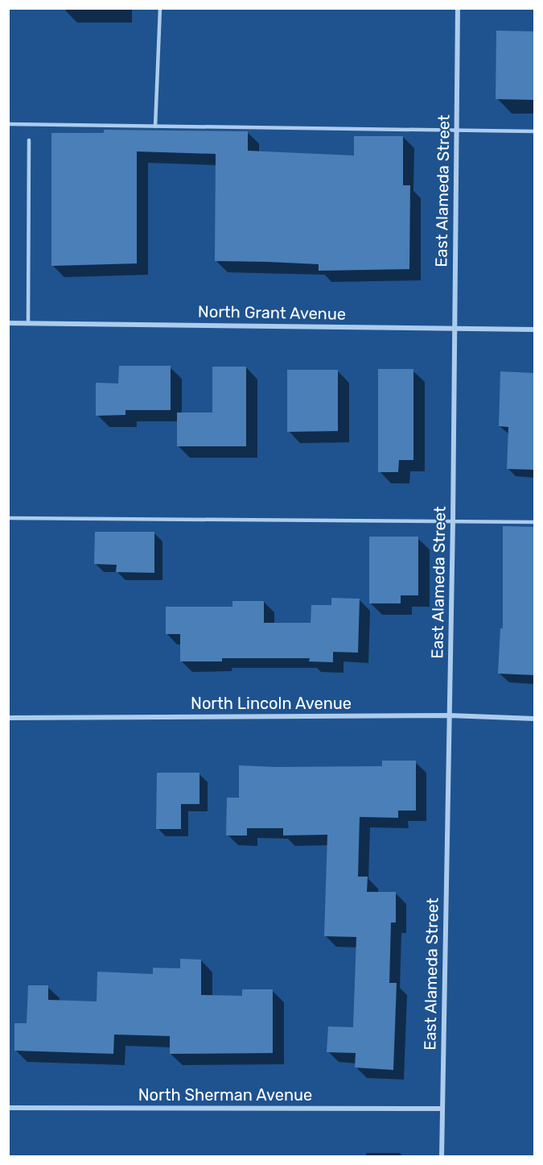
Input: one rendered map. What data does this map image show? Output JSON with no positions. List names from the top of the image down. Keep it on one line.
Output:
{"streets":{"street":["East Alameda Street","North Grant Avenue","North Lincoln Avenue","North Sherman Avenue"]},"crossings":[["East Alameda Street","North Grant Avenue"],["East Alameda Street","North Lincoln Avenue"],["East Alameda Street","North Sherman Avenue"]]}
